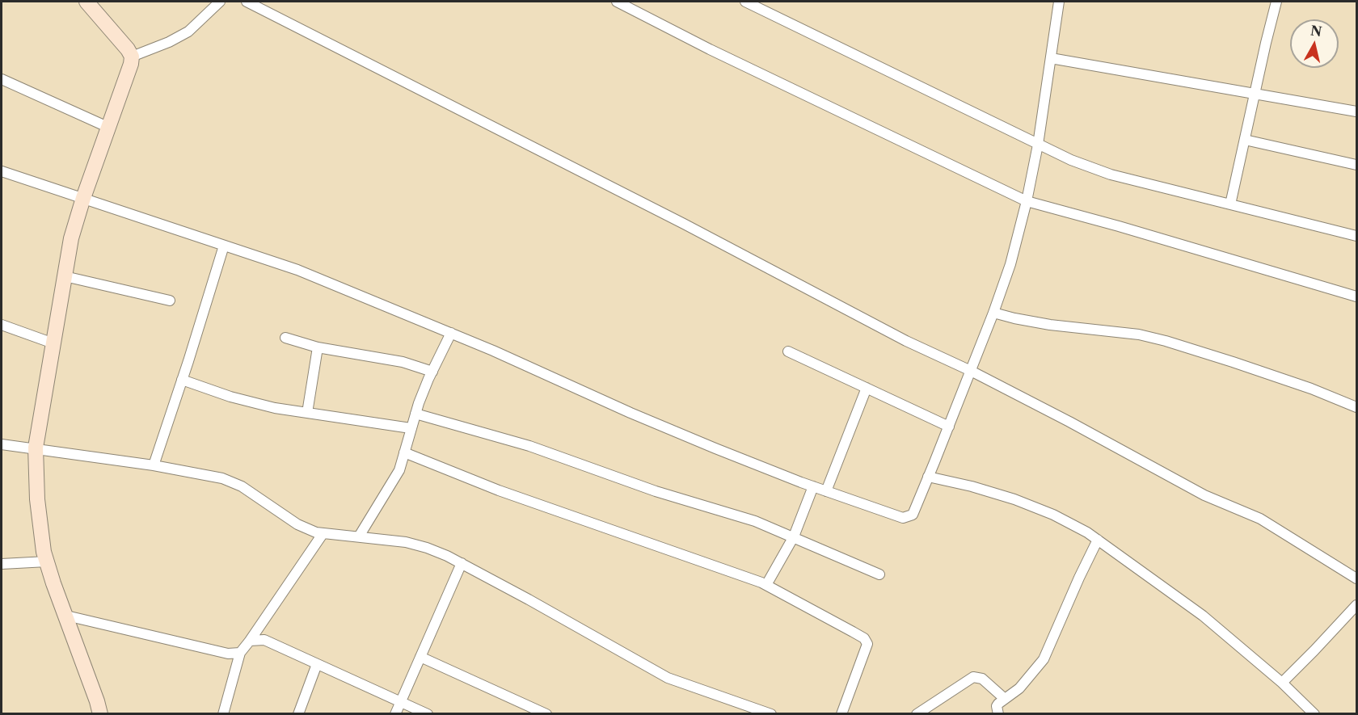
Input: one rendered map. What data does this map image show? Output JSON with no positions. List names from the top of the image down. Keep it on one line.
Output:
{"north":"top"}
